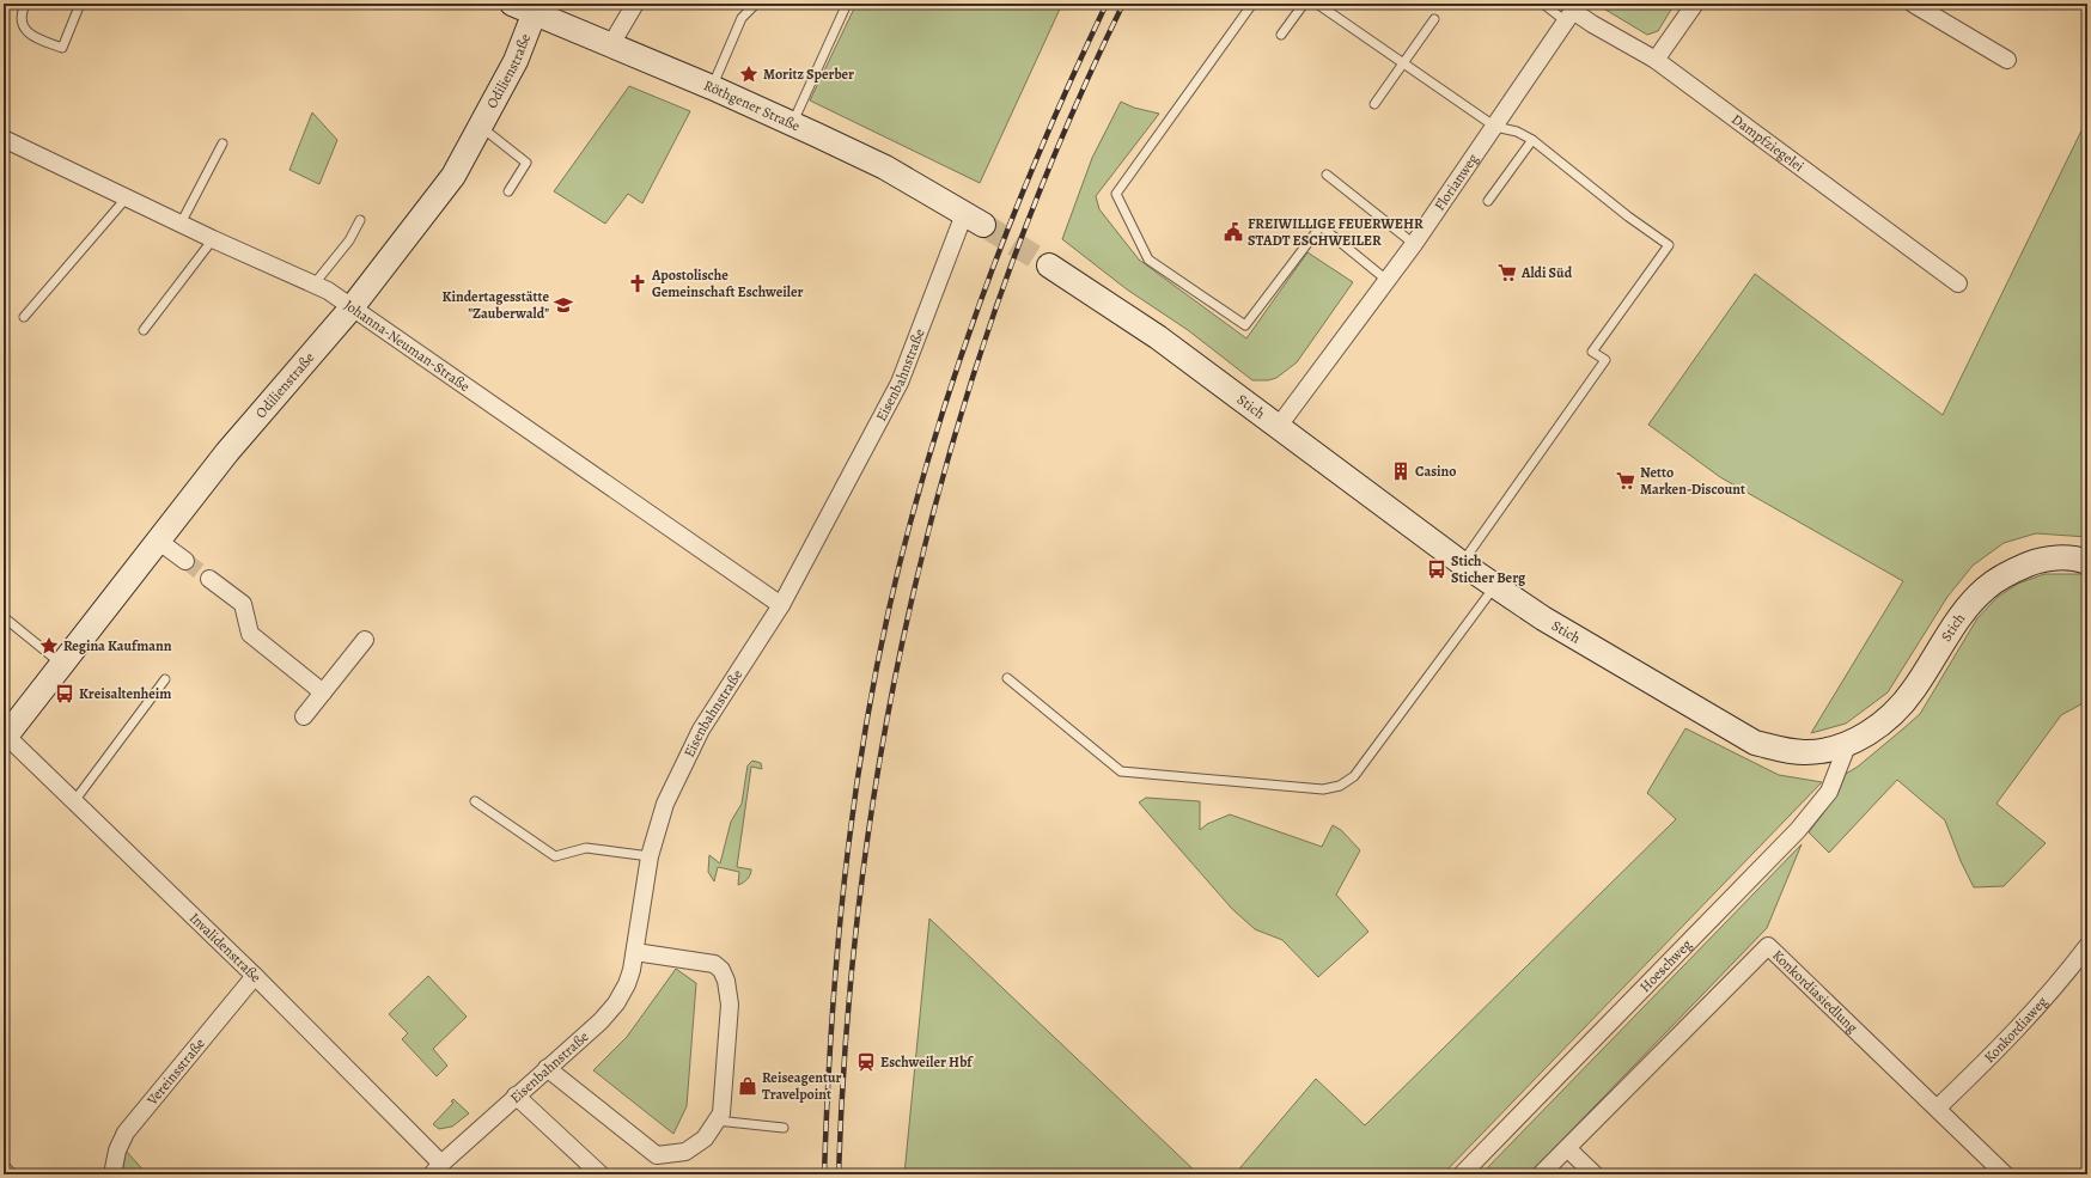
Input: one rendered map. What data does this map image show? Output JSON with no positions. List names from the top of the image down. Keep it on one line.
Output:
{"streets":{"main road":["Odilienstraße","Röthgener Straße","Stich"],"street":["Dampfziegelei","Florianweg","Johanna-Neuman-Straße","Eisenbahnstraße","Invalidenstraße","Hoeschweg","Konkordiasiedlung","Konkordiaweg","Vereinsstraße"]},"crossings":[["Odilienstraße","Röthgener Straße"],["Odilienstraße","Johanna-Neuman-Straße"],["Odilienstraße","Invalidenstraße"],["Röthgener Straße","Eisenbahnstraße"],["Dampfziegelei","Florianweg"],["Florianweg","Stich"],["Johanna-Neuman-Straße","Eisenbahnstraße"],["Eisenbahnstraße","Invalidenstraße"],["Stich","Hoeschweg"],["Invalidenstraße","Vereinsstraße"],["Konkordiasiedlung","Konkordiaweg"]],"places":{"place":["Moritz Sperber","Regina Kaufmann"],"public building":["FREIWILLIGE FEUERWEHR STADT ESCHWEILER"],"supermarket":["Aldi Süd","Netto Marken-Discount"],"church":["Apostolische Gemeinschaft Eschweiler"],"school or university":["Kindertagesstätte \"Zauberwald\""],"building":["Casino"],"bus stop":["Stich Sticher Berg","Kreisaltenheim"],"station":["Eschweiler Hbf"],"shop":["Reiseagentur Travelpoint"]}}
